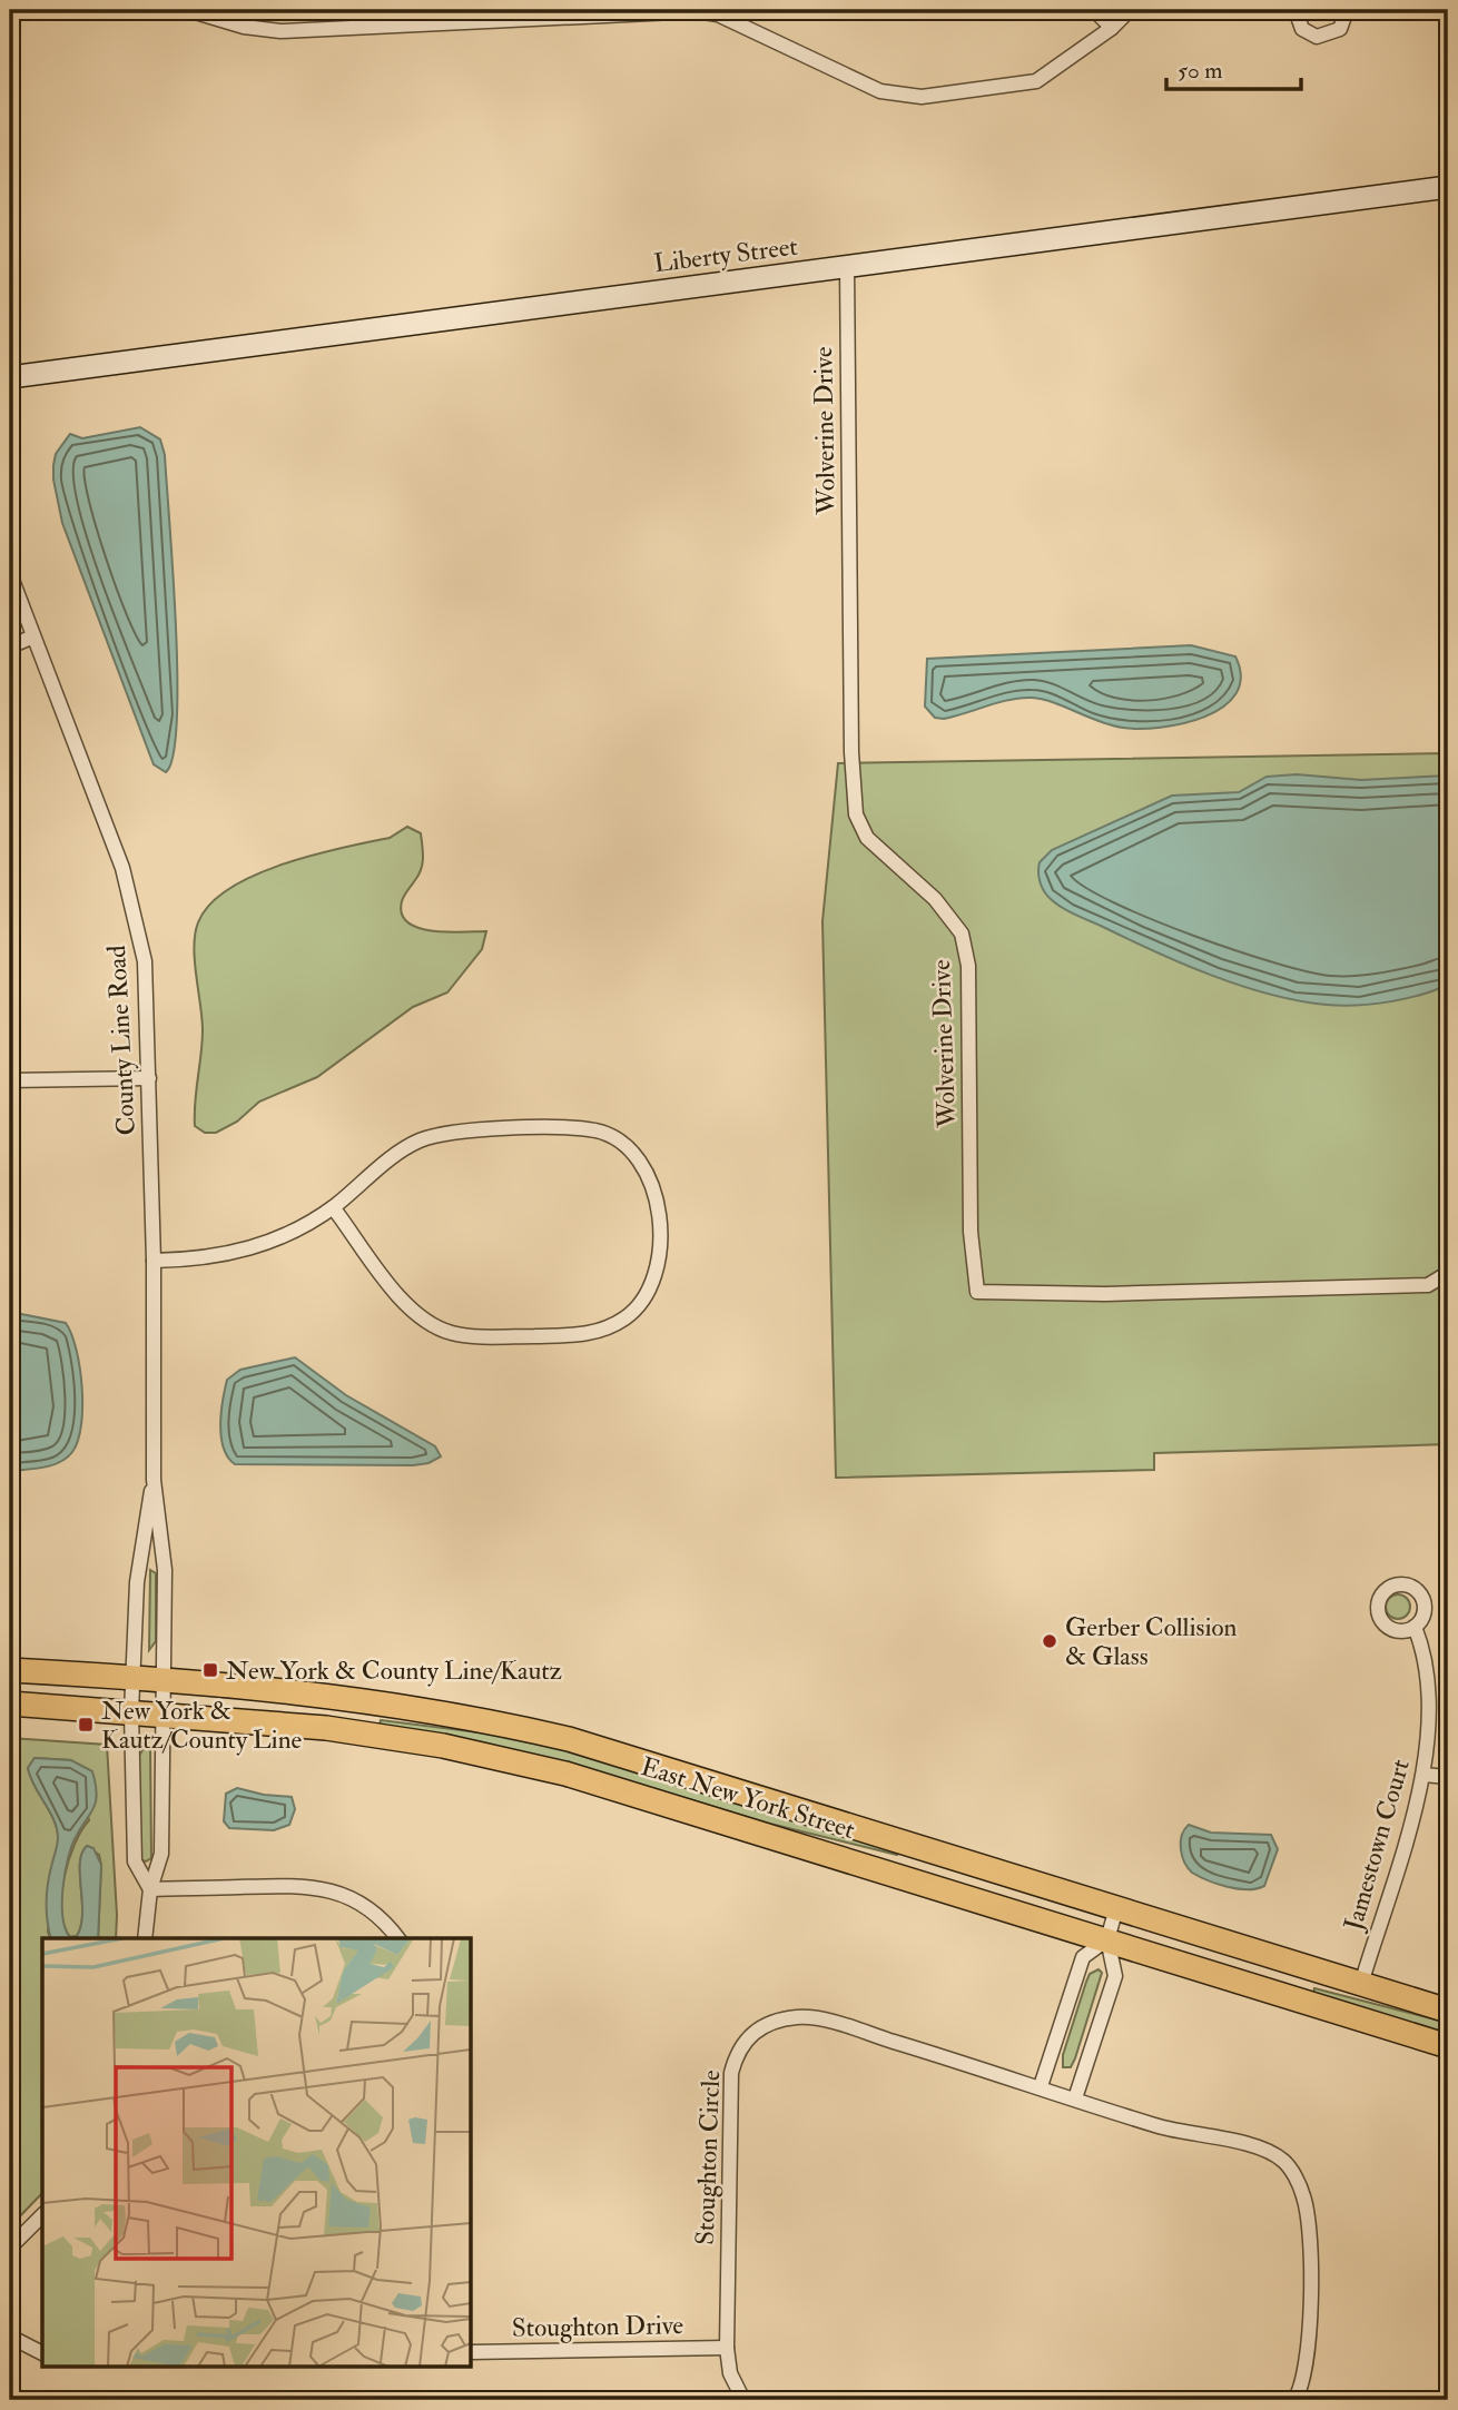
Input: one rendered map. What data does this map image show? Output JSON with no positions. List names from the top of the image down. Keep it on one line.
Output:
{"streets":{"main road":["East New York Street"],"street":["Liberty Street","Wolverine Drive","County Line Road","Jamestown Court","Stoughton Circle","Stoughton Drive"]},"crossings":[["Liberty Street","Wolverine Drive"],["County Line Road","East New York Street"],["East New York Street","Jamestown Court"],["Stoughton Circle","Stoughton Drive"]],"places":{"other":["Gerber Collision & Glass"],"transit":["New York & County Line/Kautz","New York & Kautz/County Line"]},"scale_bar":"50 m"}
